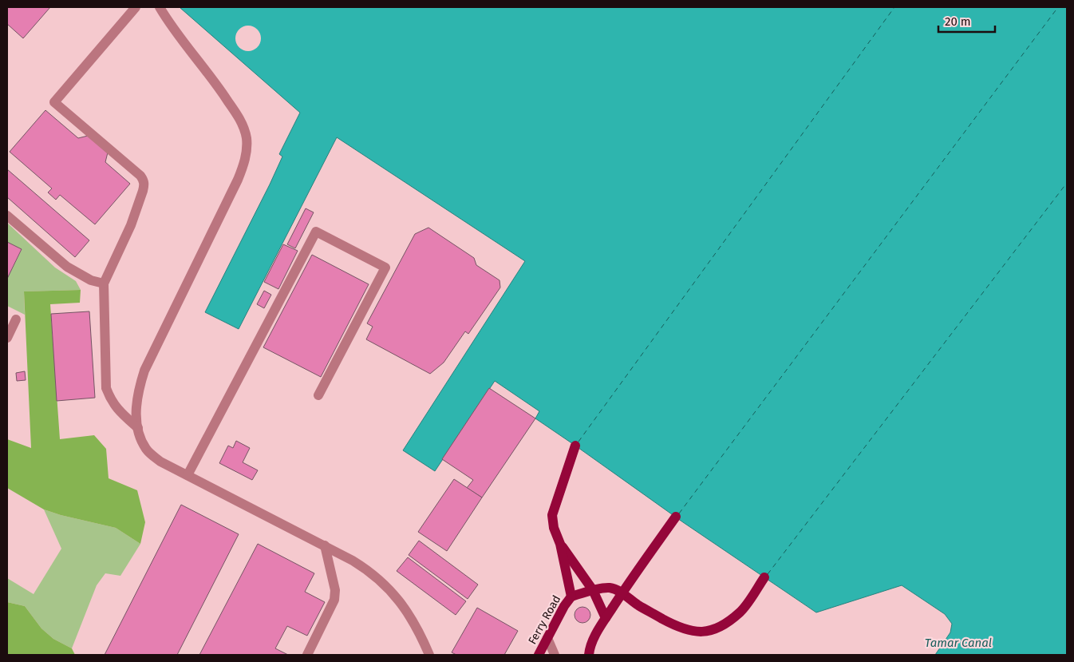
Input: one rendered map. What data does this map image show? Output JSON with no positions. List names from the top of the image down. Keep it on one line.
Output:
{"streets":{"main road":["Ferry Road"]},"water":["Tamar Canal"],"scale_bar":"20 m"}
